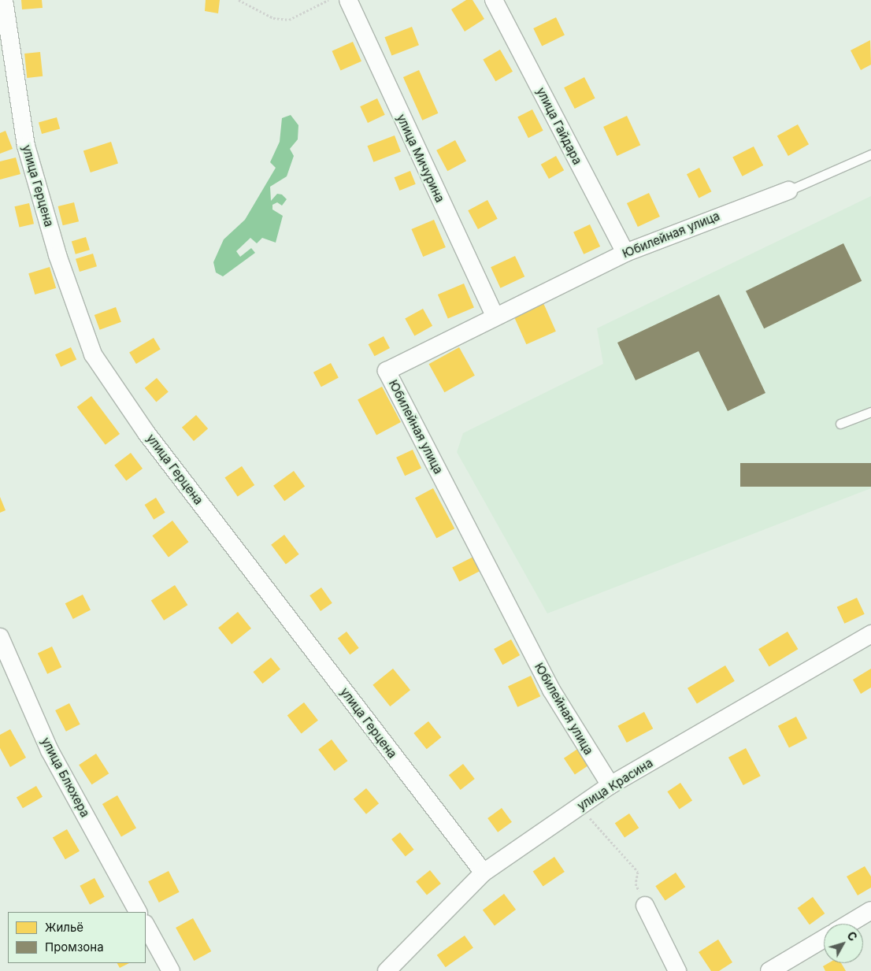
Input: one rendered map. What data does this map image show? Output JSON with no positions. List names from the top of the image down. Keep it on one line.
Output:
{"streets":{"street":["улица Гайдара","улица Мичурина","улица Герцена","Юбилейная улица","улица Блюхера","улица Красина"]},"crossings":[["улица Гайдара","Юбилейная улица"],["улица Мичурина","Юбилейная улица"],["улица Герцена","улица Красина"],["Юбилейная улица","улица Красина"]],"legend":["Жильё","Промзона"],"north":"top right"}
